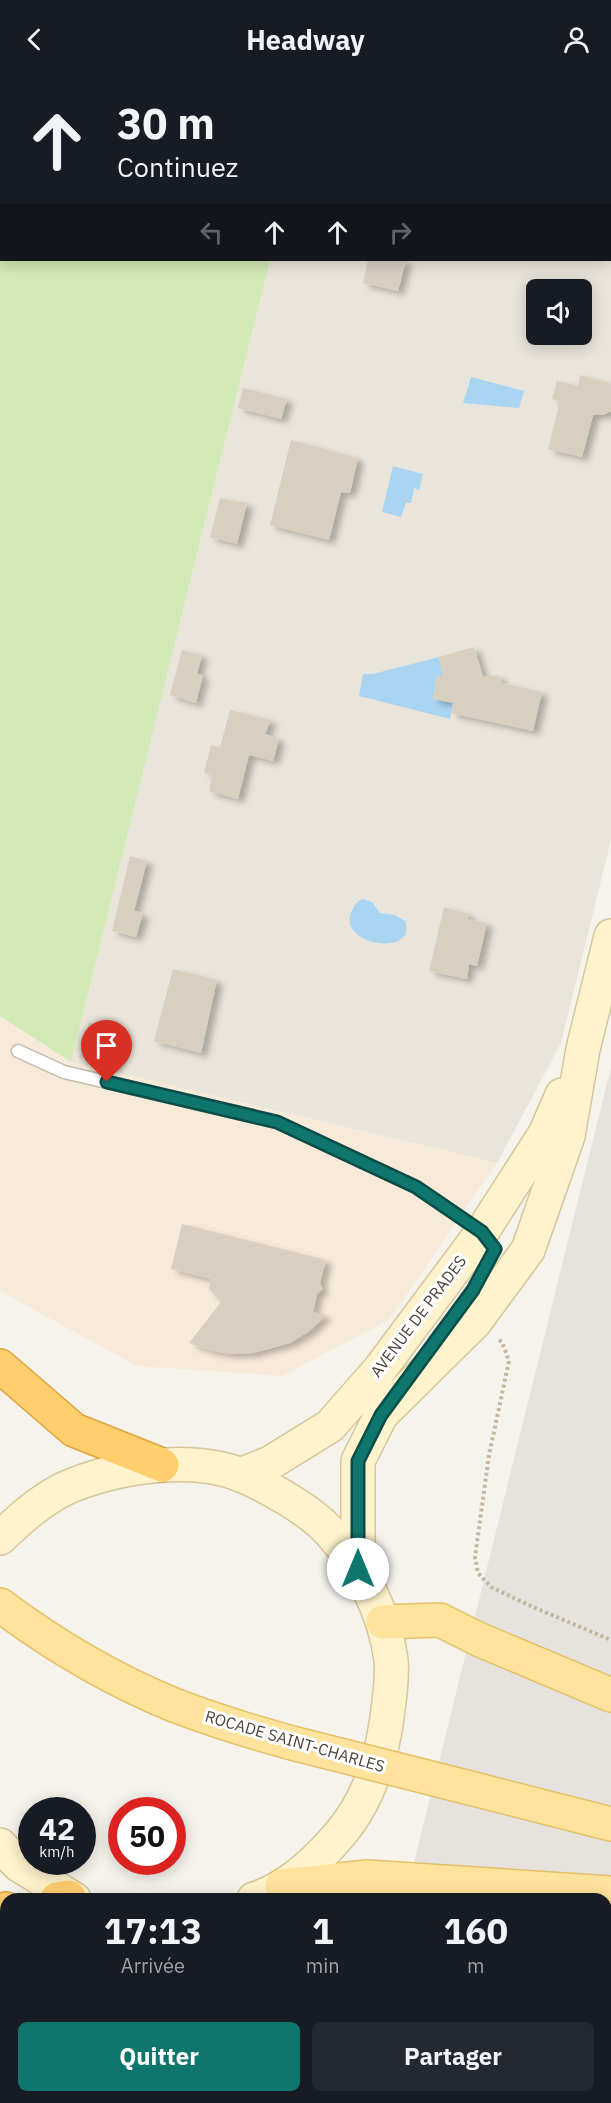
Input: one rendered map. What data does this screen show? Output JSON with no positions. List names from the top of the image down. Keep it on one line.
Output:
{"streets":{"main road":["AVENUE DE PRADES","ROCADE SAINT-CHARLES"]},"page":{"header":"Headway","turn":["30 m","Continuez"],"speed":"42 km/h","limit":"50","eta":["17:13","Arrivée","1","min","160","m"],"buttons":["Quitter","Partager"]}}
